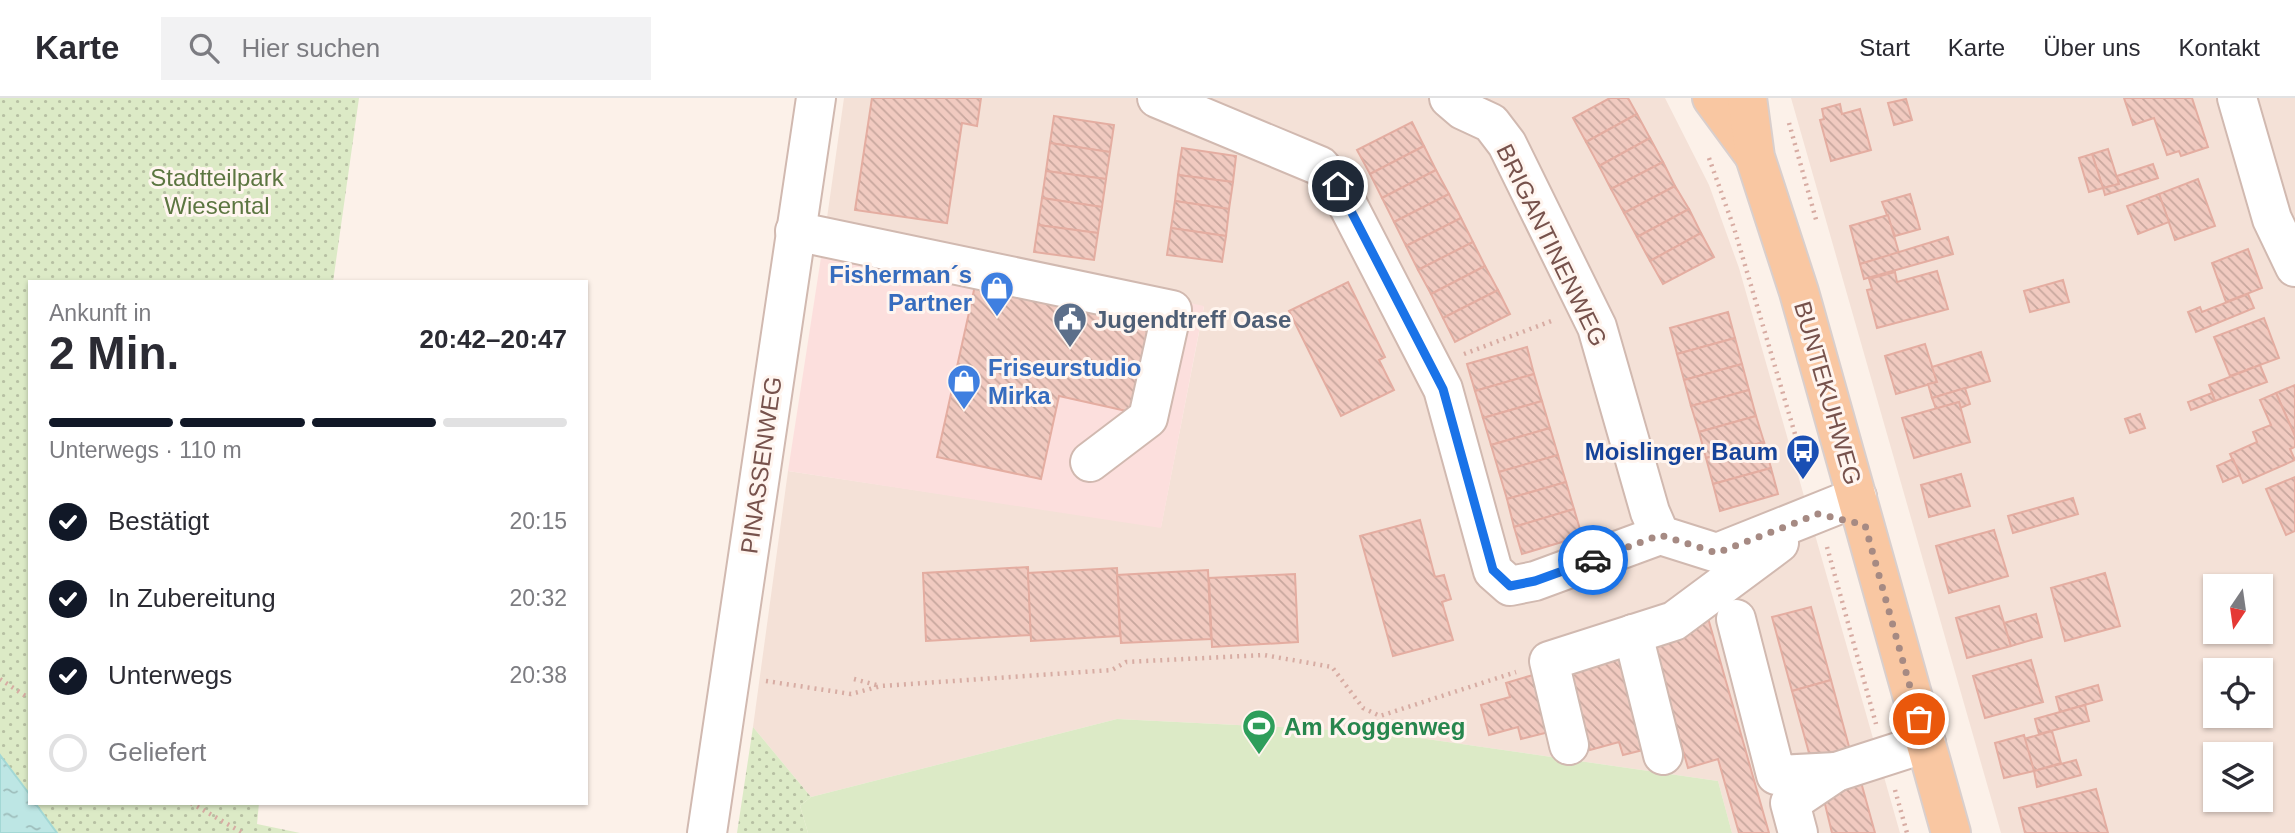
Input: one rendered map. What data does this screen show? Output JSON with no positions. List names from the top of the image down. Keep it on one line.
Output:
{"streets":{"main road":["BUNTEKUHWEG"],"street":["BRIGANTINENWEG","PINASSENWEG"]},"parks":["Stadtteilpark Wiesental"],"places":{"shop":["Fisherman´s Partner","Friseurstudio Mirka"],"public building":["Jugendtreff Oase"],"bus stop":["Moislinger Baum"],"sports":["Am Koggenweg"]},"north":"bottom","page":{"header":"Karte","search":"Hier suchen","nav":["Start","Karte","Über uns","Kontakt"],"heading":["2 Min.","Ankunft in","20:42–20:47"],"bar":"Unterwegs · 110 m","list":[["Bestätigt","20:15"],["In Zubereitung","20:32"],["Unterwegs","20:38"],"Geliefert"]}}
